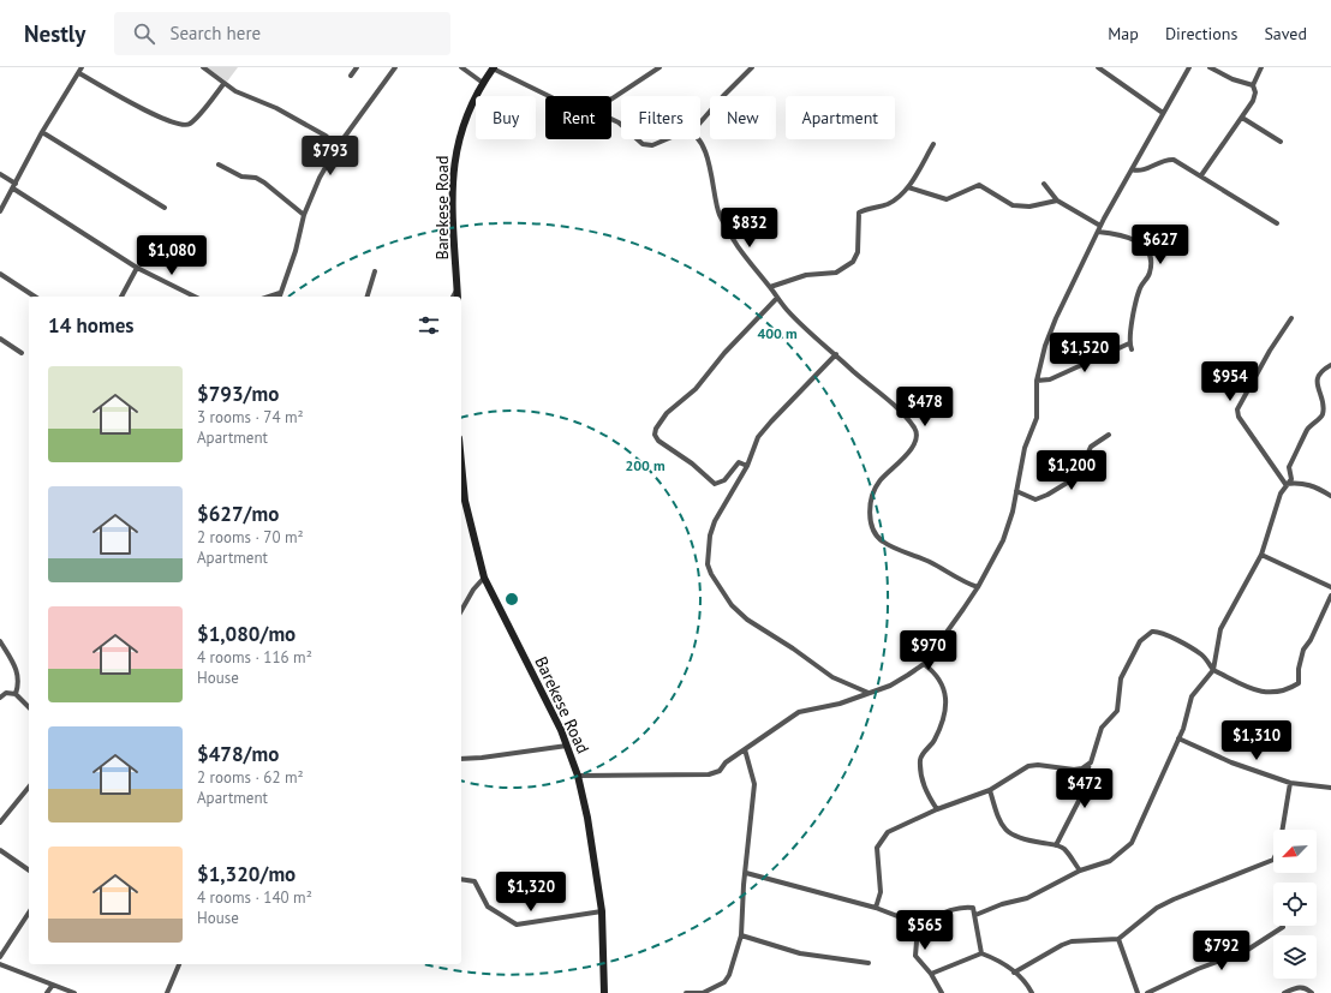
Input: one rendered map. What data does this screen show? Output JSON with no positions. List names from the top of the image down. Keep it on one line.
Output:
{"streets":{"main road":["Barekese Road"]},"north":"bottom left","page":{"header":"Nestly","search":"Search here","nav":["Map","Directions","Saved"],"chip":["Buy","Rent","Filters","New","Apartment"],"price":["$793","$832","$627","$1,080","$1,520","$954","$478","$1,200","$970","$1,310","$472","$1,320","$565","$792"],"heading":"14 homes","list":[{"name":"$793/mo","note":"3 rooms · 74 m² · Apartment"},{"name":"$627/mo","note":"2 rooms · 70 m² · Apartment"},{"name":"$1,080/mo","note":"4 rooms · 116 m² · House"},{"name":"$478/mo","note":"2 rooms · 62 m² · Apartment"},{"name":"$1,320/mo","note":"4 rooms · 140 m² · House"}]},"rings":["400 m","200 m"]}
